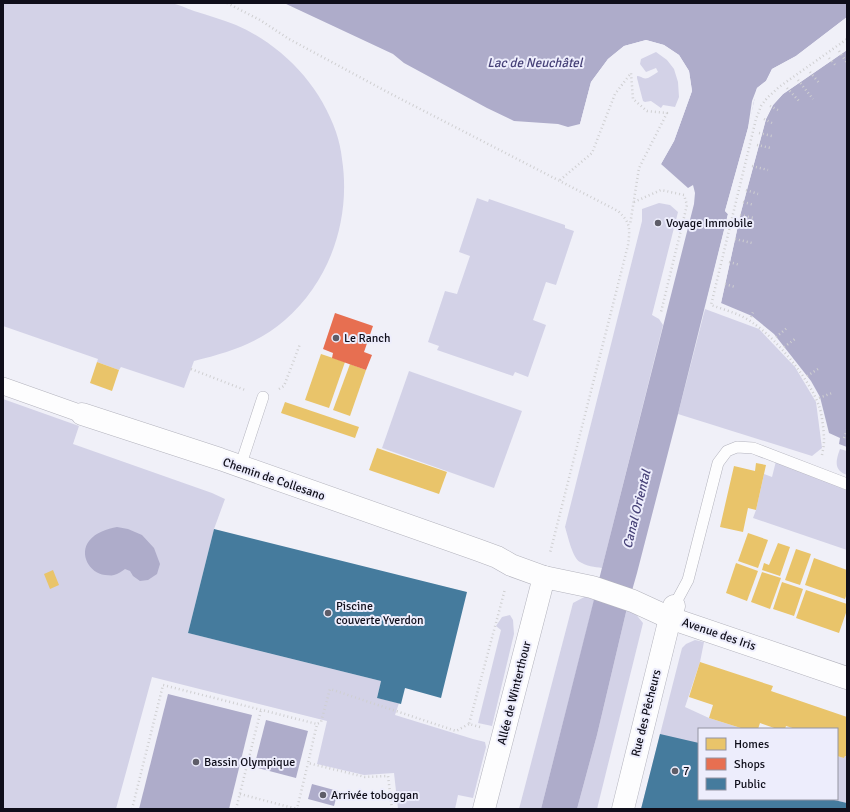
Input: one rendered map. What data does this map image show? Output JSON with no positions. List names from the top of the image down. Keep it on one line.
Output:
{"streets":{"street":["Chemin de Collesano","Avenue des Iris","Allée de Winterthour","Rue des Pêcheurs"]},"crossings":[["Chemin de Collesano","Avenue des Iris"],["Chemin de Collesano","Allée de Winterthour"],["Avenue des Iris","Rue des Pêcheurs"]],"water":["Lac de Neuchâtel","Canal Oriental"],"places":["Voyage Immobile","Le Ranch","Piscine couverte Yverdon","Bassin Olympique","7","Arrivée toboggan"],"legend":["Homes","Shops","Public"]}
